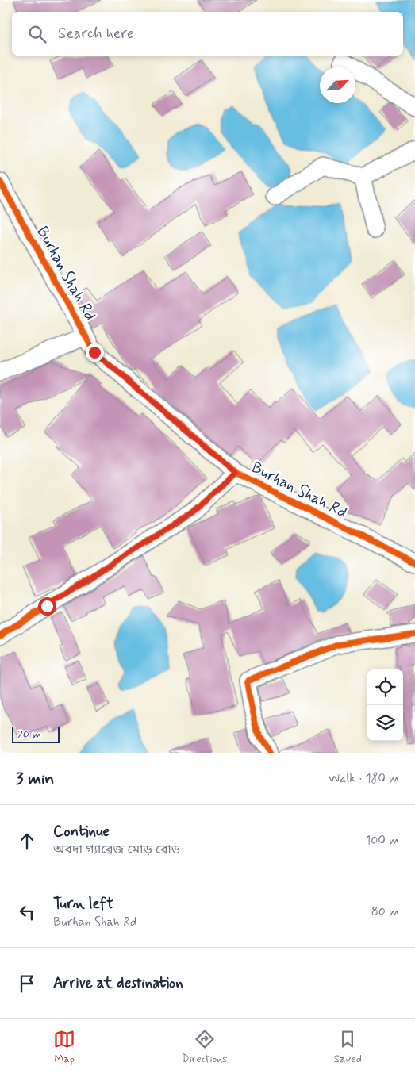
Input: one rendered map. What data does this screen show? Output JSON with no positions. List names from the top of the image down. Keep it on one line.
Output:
{"streets":{"street":["Burhan Shah Rd"]},"scale_bar":"20 m","north":"top right","page":{"search":"Search here","scale":"20 m","heading":["3 min","Walk · 180 m"],"list":[["Continue","অবদা গ্যারেজ মোড় রোড","100 m"],["Turn left","Burhan Shah Rd","80 m"],"Arrive at destination"],"nav":["Map","Directions","Saved"]}}
